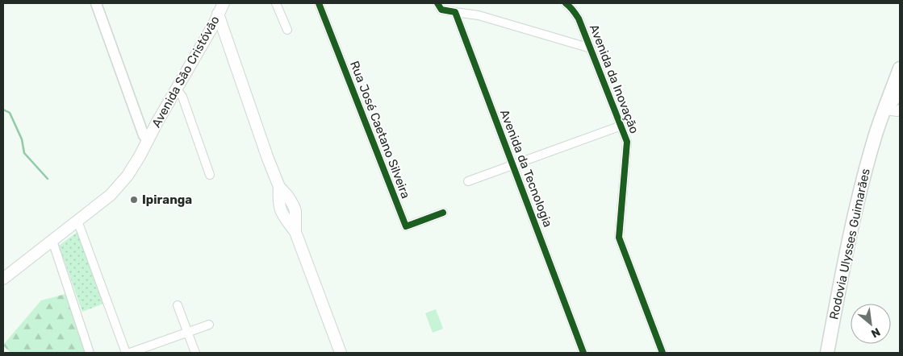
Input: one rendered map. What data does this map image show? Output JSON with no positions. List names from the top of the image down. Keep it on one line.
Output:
{"streets":{"highway":["Rodovia Ulysses Guimarães"],"main road":["Avenida São Cristóvão"],"street":["Avenida da Inovação","Rua José Caetano Silveira","Avenida da Tecnologia"]},"places":["Ipiranga"],"north":"bottom right"}
